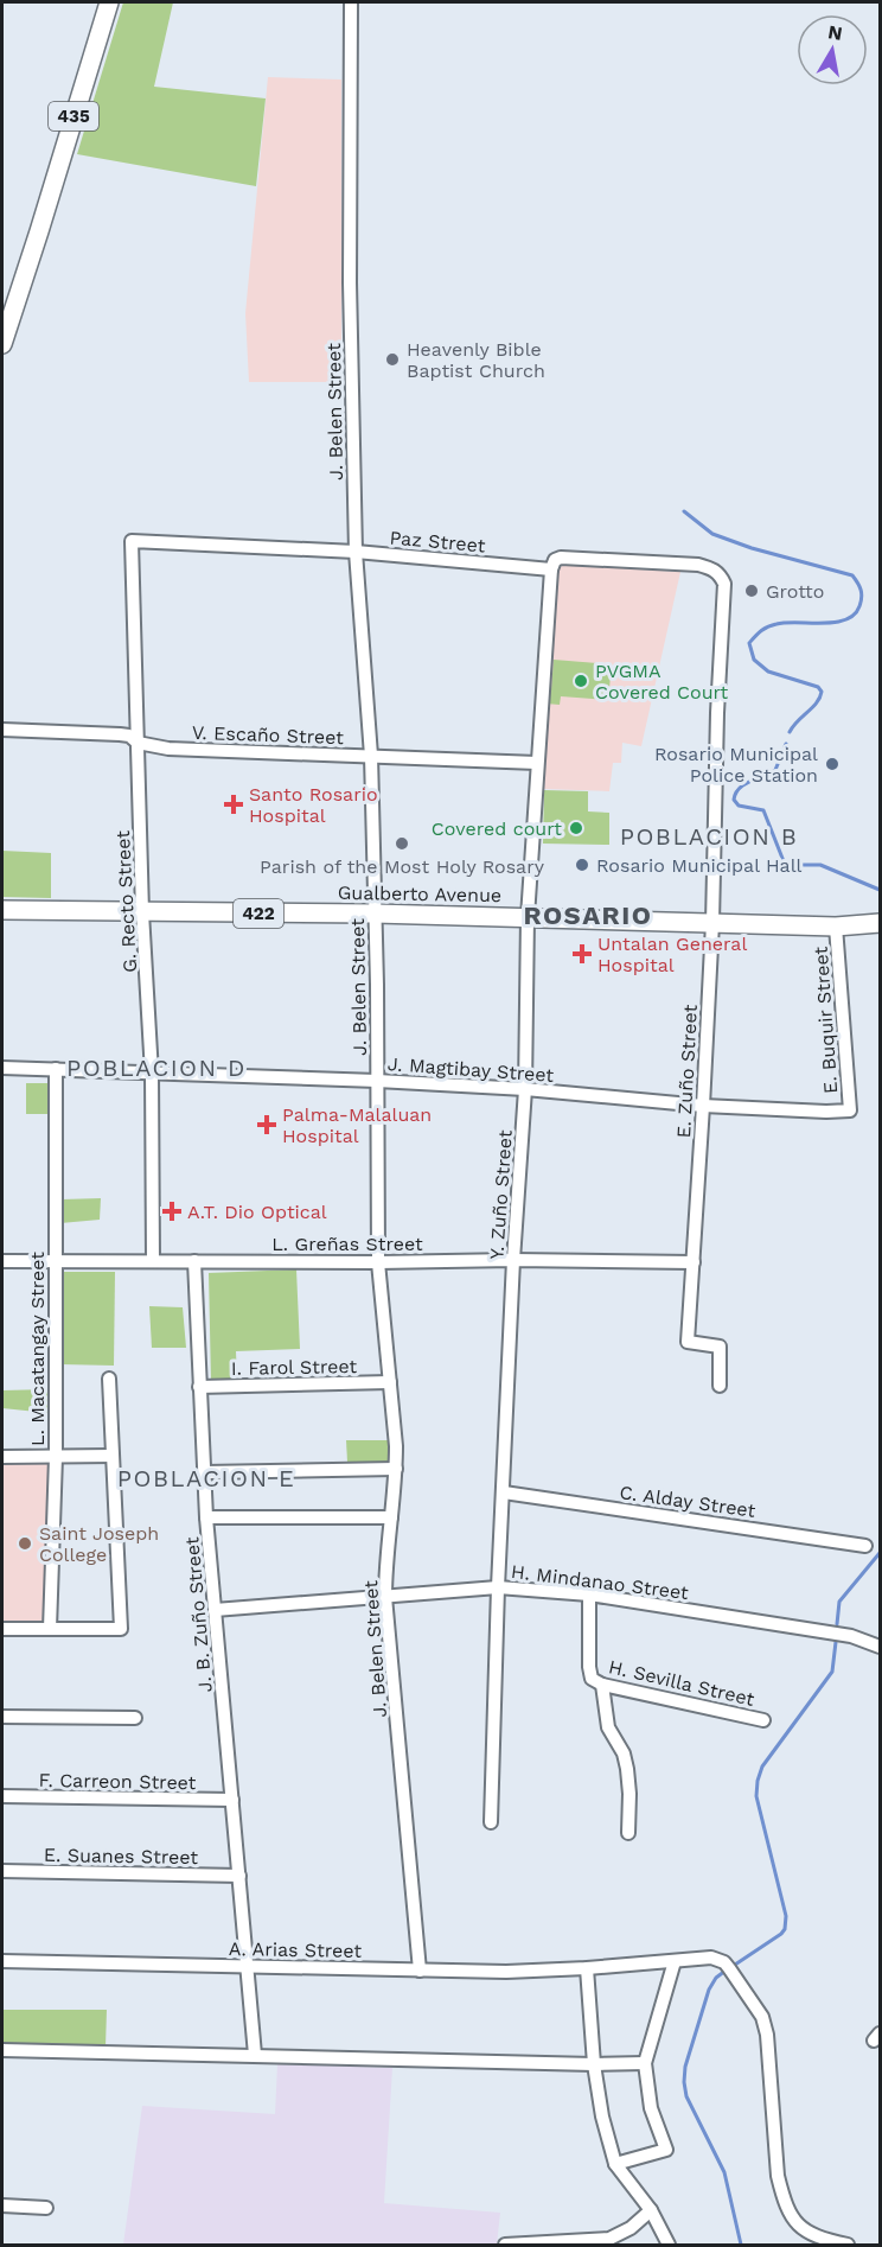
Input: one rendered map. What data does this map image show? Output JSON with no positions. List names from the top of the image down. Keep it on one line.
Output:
{"streets":{"main road":["435","Gualberto Avenue","422"],"street":["J. Belen Street","Paz Street","V. Escaño Street","G. Recto Street","E. Buquir Street","J. Magtibay Street","E. Zuño Street","Y. Zuño Street","L. Greñas Street","L. Macatangay Street","I. Farol Street","C. Alday Street","H. Mindanao Street","J. B. Zuño Street","H. Sevilla Street","F. Carreon Street","E. Suanes Street","A. Arias Street"]},"crossings":[["J. Belen Street","Paz Street"],["J. Belen Street","V. Escaño Street"],["J. Belen Street","Gualberto Avenue"],["J. Belen Street","J. Magtibay Street"],["J. Belen Street","L. Greñas Street"],["J. Belen Street","I. Farol Street"],["J. Belen Street","H. Mindanao Street"],["J. Belen Street","A. Arias Street"],["Paz Street","G. Recto Street"],["Paz Street","E. Zuño Street"],["Paz Street","Y. Zuño Street"],["V. Escaño Street","G. Recto Street"],["V. Escaño Street","Y. Zuño Street"],["Gualberto Avenue","G. Recto Street"],["Gualberto Avenue","E. Buquir Street"],["Gualberto Avenue","E. Zuño Street"],["Gualberto Avenue","Y. Zuño Street"],["G. Recto Street","J. Magtibay Street"],["G. Recto Street","L. Greñas Street"],["E. Buquir Street","J. Magtibay Street"],["J. Magtibay Street","E. Zuño Street"],["J. Magtibay Street","Y. Zuño Street"],["J. Magtibay Street","L. Macatangay Street"],["E. Zuño Street","L. Greñas Street"],["Y. Zuño Street","L. Greñas Street"],["Y. Zuño Street","C. Alday Street"],["Y. Zuño Street","H. Mindanao Street"],["L. Greñas Street","L. Macatangay Street"],["L. Greñas Street","J. B. Zuño Street"],["I. Farol Street","J. B. Zuño Street"],["H. Mindanao Street","J. B. Zuño Street"],["H. Mindanao Street","H. Sevilla Street"],["J. B. Zuño Street","F. Carreon Street"],["J. B. Zuño Street","E. Suanes Street"],["J. B. Zuño Street","A. Arias Street"]],"districts":["POBLACION B","ROSARIO","POBLACION D","POBLACION E"],"places":{"other":["Heavenly Bible Baptist Church","Grotto","PVGMA Covered Court","Rosario Municipal Police Station","Covered court","Parish of the Most Holy Rosary","Rosario Municipal Hall","Saint Joseph College"],"health":["Santo Rosario Hospital","Untalan General Hospital","Palma-Malaluan Hospital","A.T. Dio Optical"]},"north":"top"}
